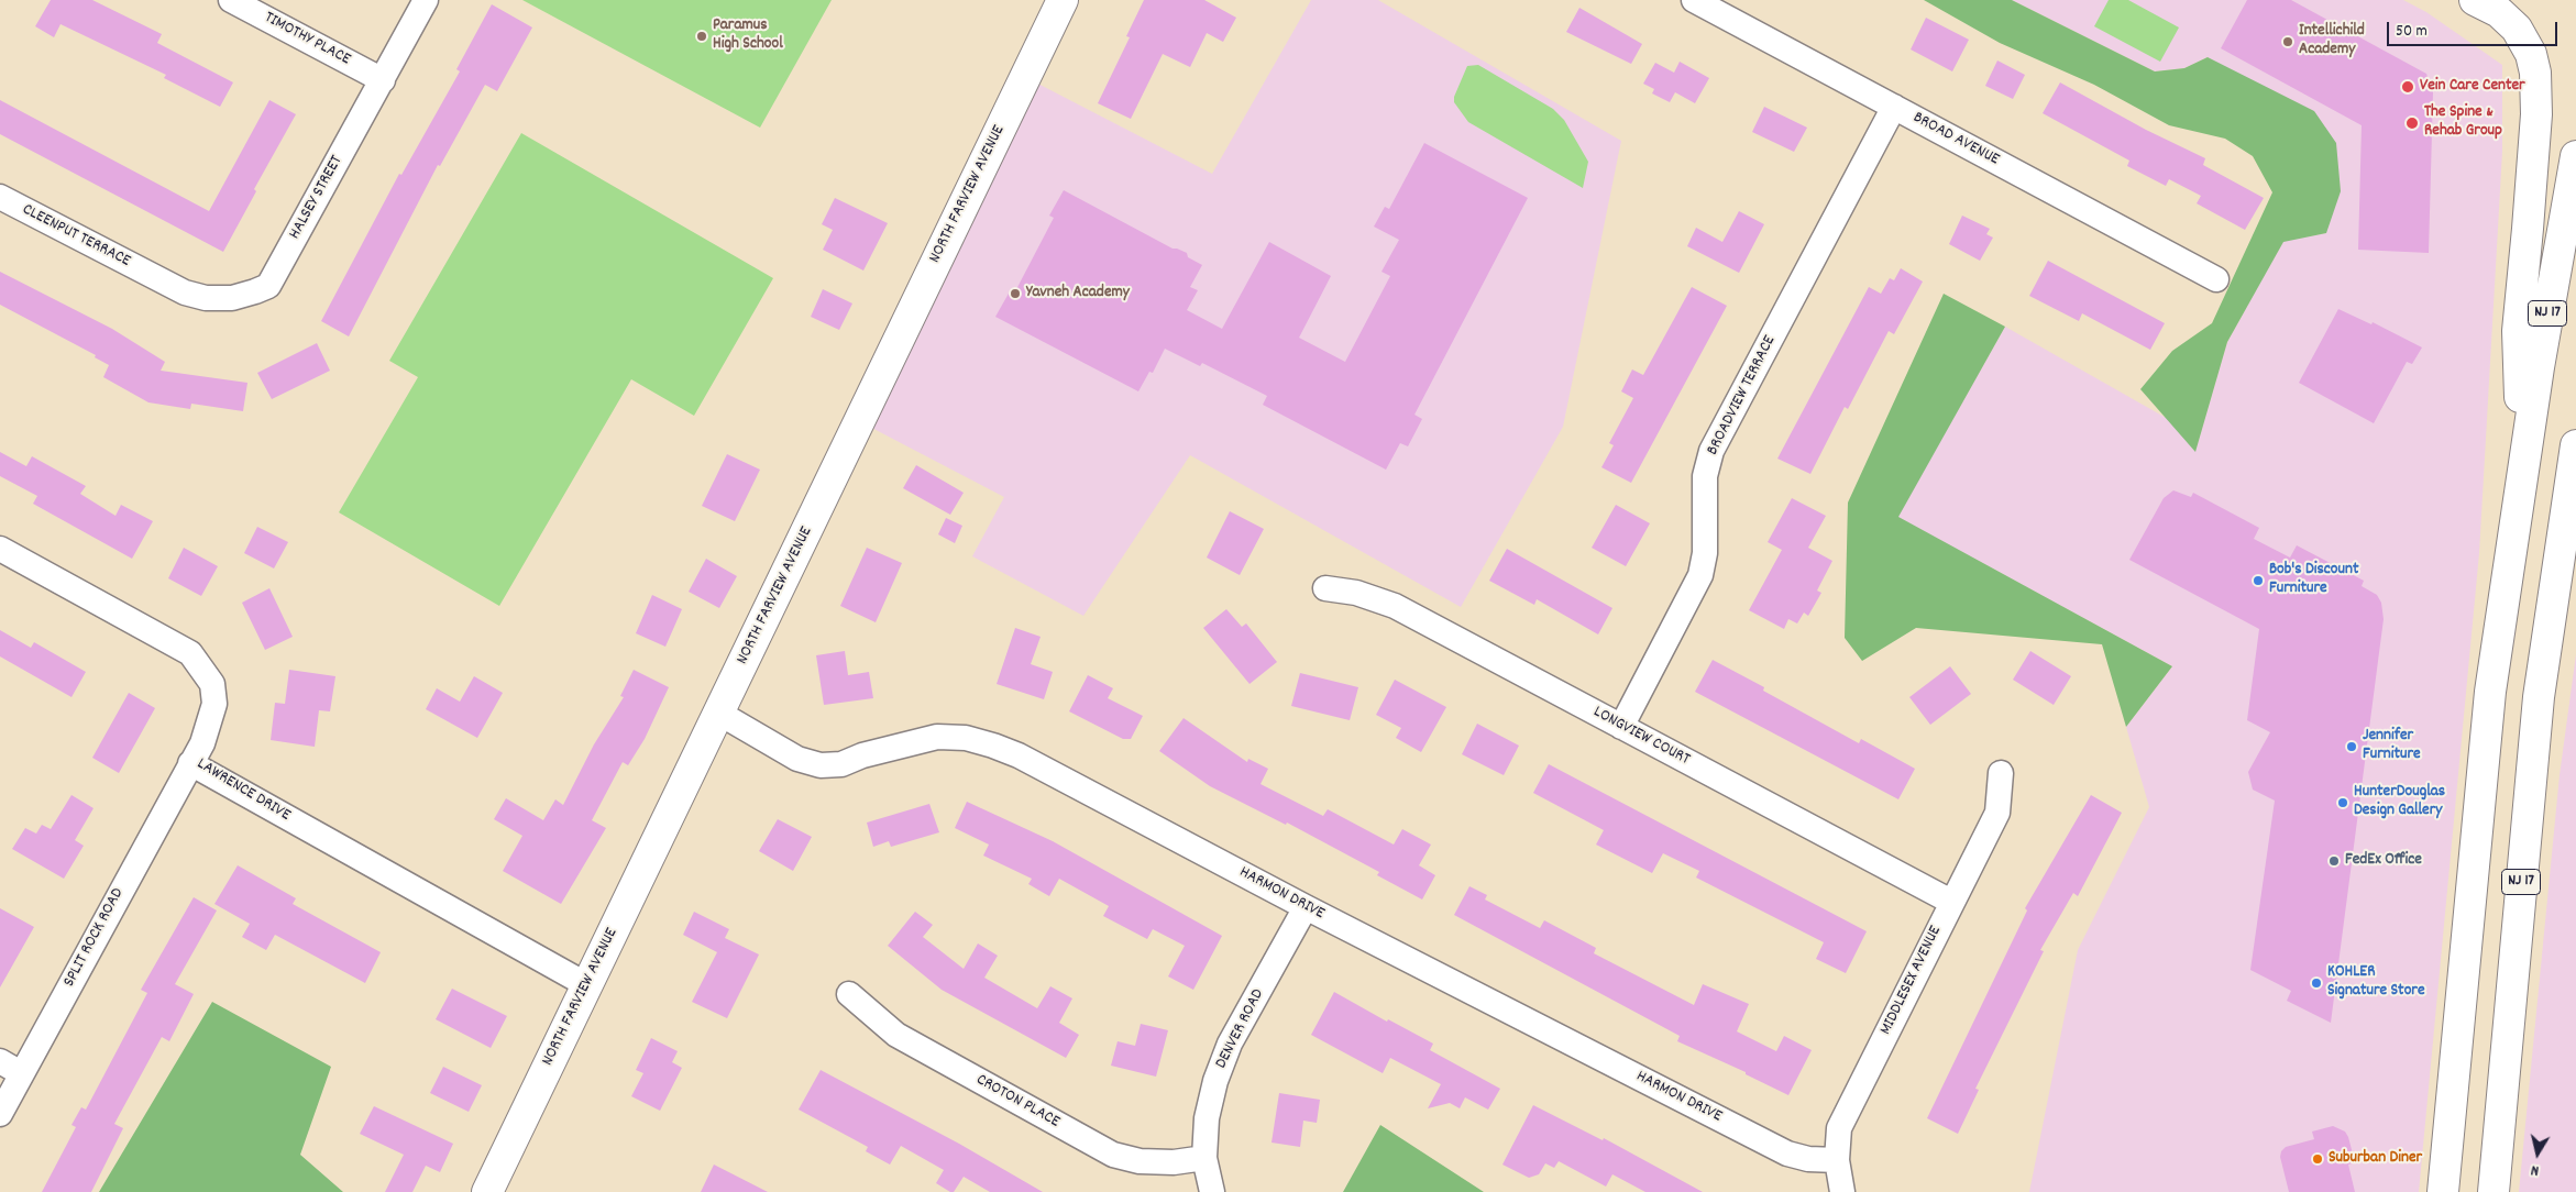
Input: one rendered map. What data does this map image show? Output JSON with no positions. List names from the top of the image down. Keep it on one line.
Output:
{"streets":{"main road":["NORTH FARVIEW AVENUE","NJ 17"],"street":["TIMOTHY PLACE","BROAD AVENUE","HALSEY STREET","CLEENPUT TERRACE","BROADVIEW TERRACE","LONGVIEW COURT","LAWRENCE DRIVE","HARMON DRIVE","SPLIT ROCK ROAD","MIDDLESEX AVENUE","DENVER ROAD","CROTON PLACE"]},"crossings":[["TIMOTHY PLACE","HALSEY STREET"],["BROAD AVENUE","BROADVIEW TERRACE"],["NORTH FARVIEW AVENUE","LAWRENCE DRIVE"],["NORTH FARVIEW AVENUE","HARMON DRIVE"],["HALSEY STREET","CLEENPUT TERRACE"],["BROADVIEW TERRACE","LONGVIEW COURT"],["LONGVIEW COURT","MIDDLESEX AVENUE"],["LAWRENCE DRIVE","SPLIT ROCK ROAD"],["HARMON DRIVE","MIDDLESEX AVENUE"],["HARMON DRIVE","DENVER ROAD"],["DENVER ROAD","CROTON PLACE"]],"places":["Paramus High School","Intellichild Academy","Vein Care Center","The Spine & Rehab Group","Yavneh Academy","Bob's Discount Furniture","Jennifer Furniture","HunterDouglas Design Gallery","FedEx Office","KOHLER Signature Store","Suburban Diner"],"scale_bar":"50 m","north":"bottom"}
